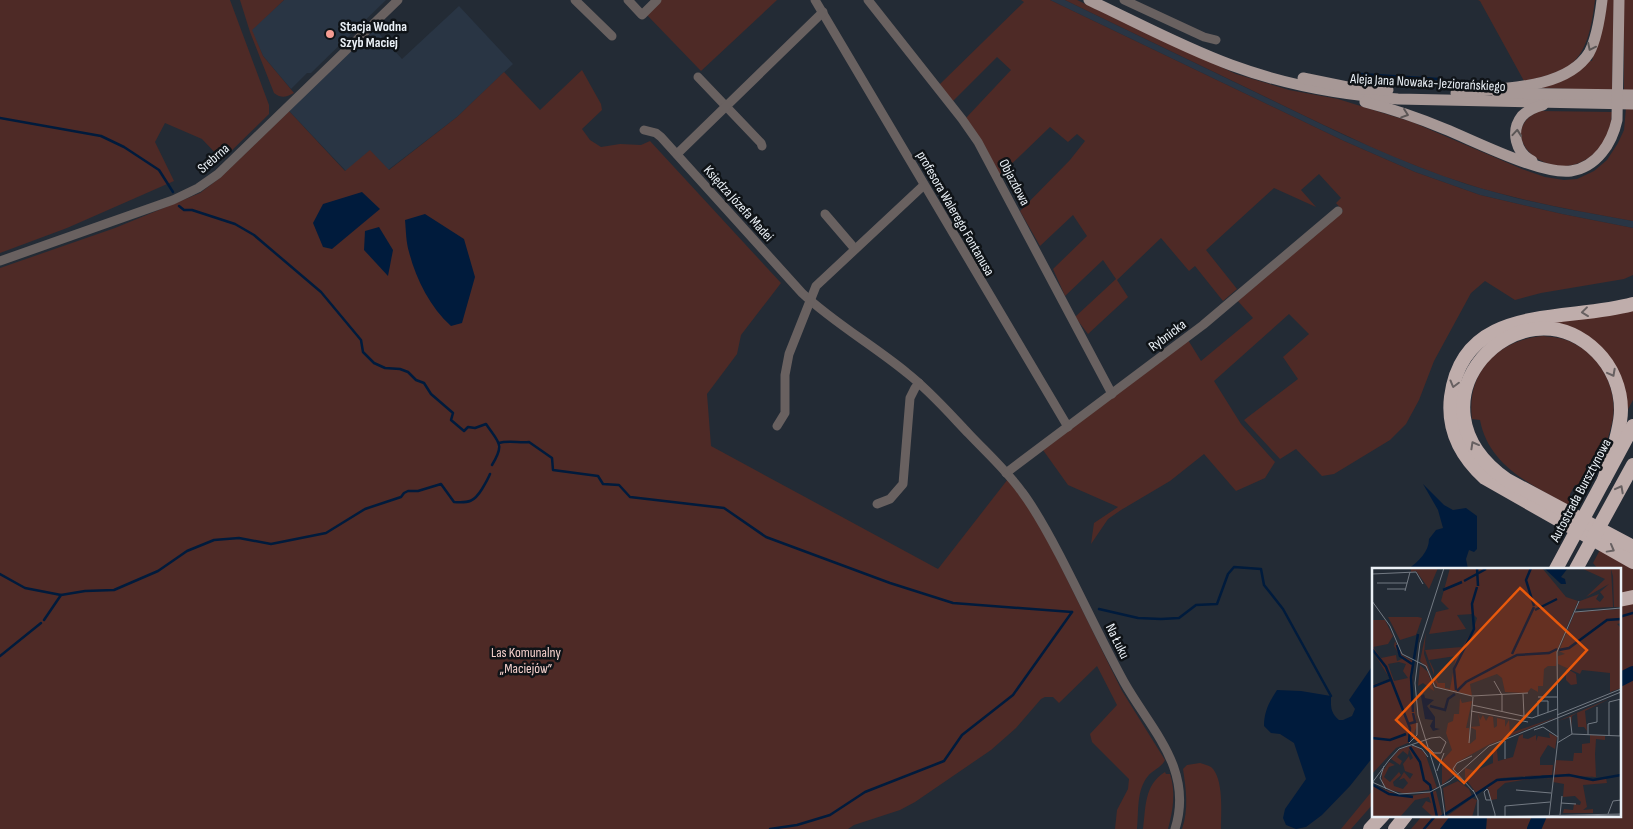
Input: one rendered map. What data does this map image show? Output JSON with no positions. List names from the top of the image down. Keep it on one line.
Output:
{"streets":{"highway":["Autostrada Bursztynowa"],"main road":["Aleja Jana Nowaka-Jeziorańskiego"],"street":["Srebrna","Objazdowa","Księdza Józefa Madei","profesora Walerego Fontanusa","Rybnicka","Na Łuku"]},"crossings":[["Objazdowa","Rybnicka"],["Księdza Józefa Madei","Rybnicka"],["Księdza Józefa Madei","Na Łuku"],["profesora Walerego Fontanusa","Rybnicka"],["Rybnicka","Na Łuku"]],"parks":["Las Komunalny „Maciejów”"],"places":["Stacja Wodna Szyb Maciej"]}
